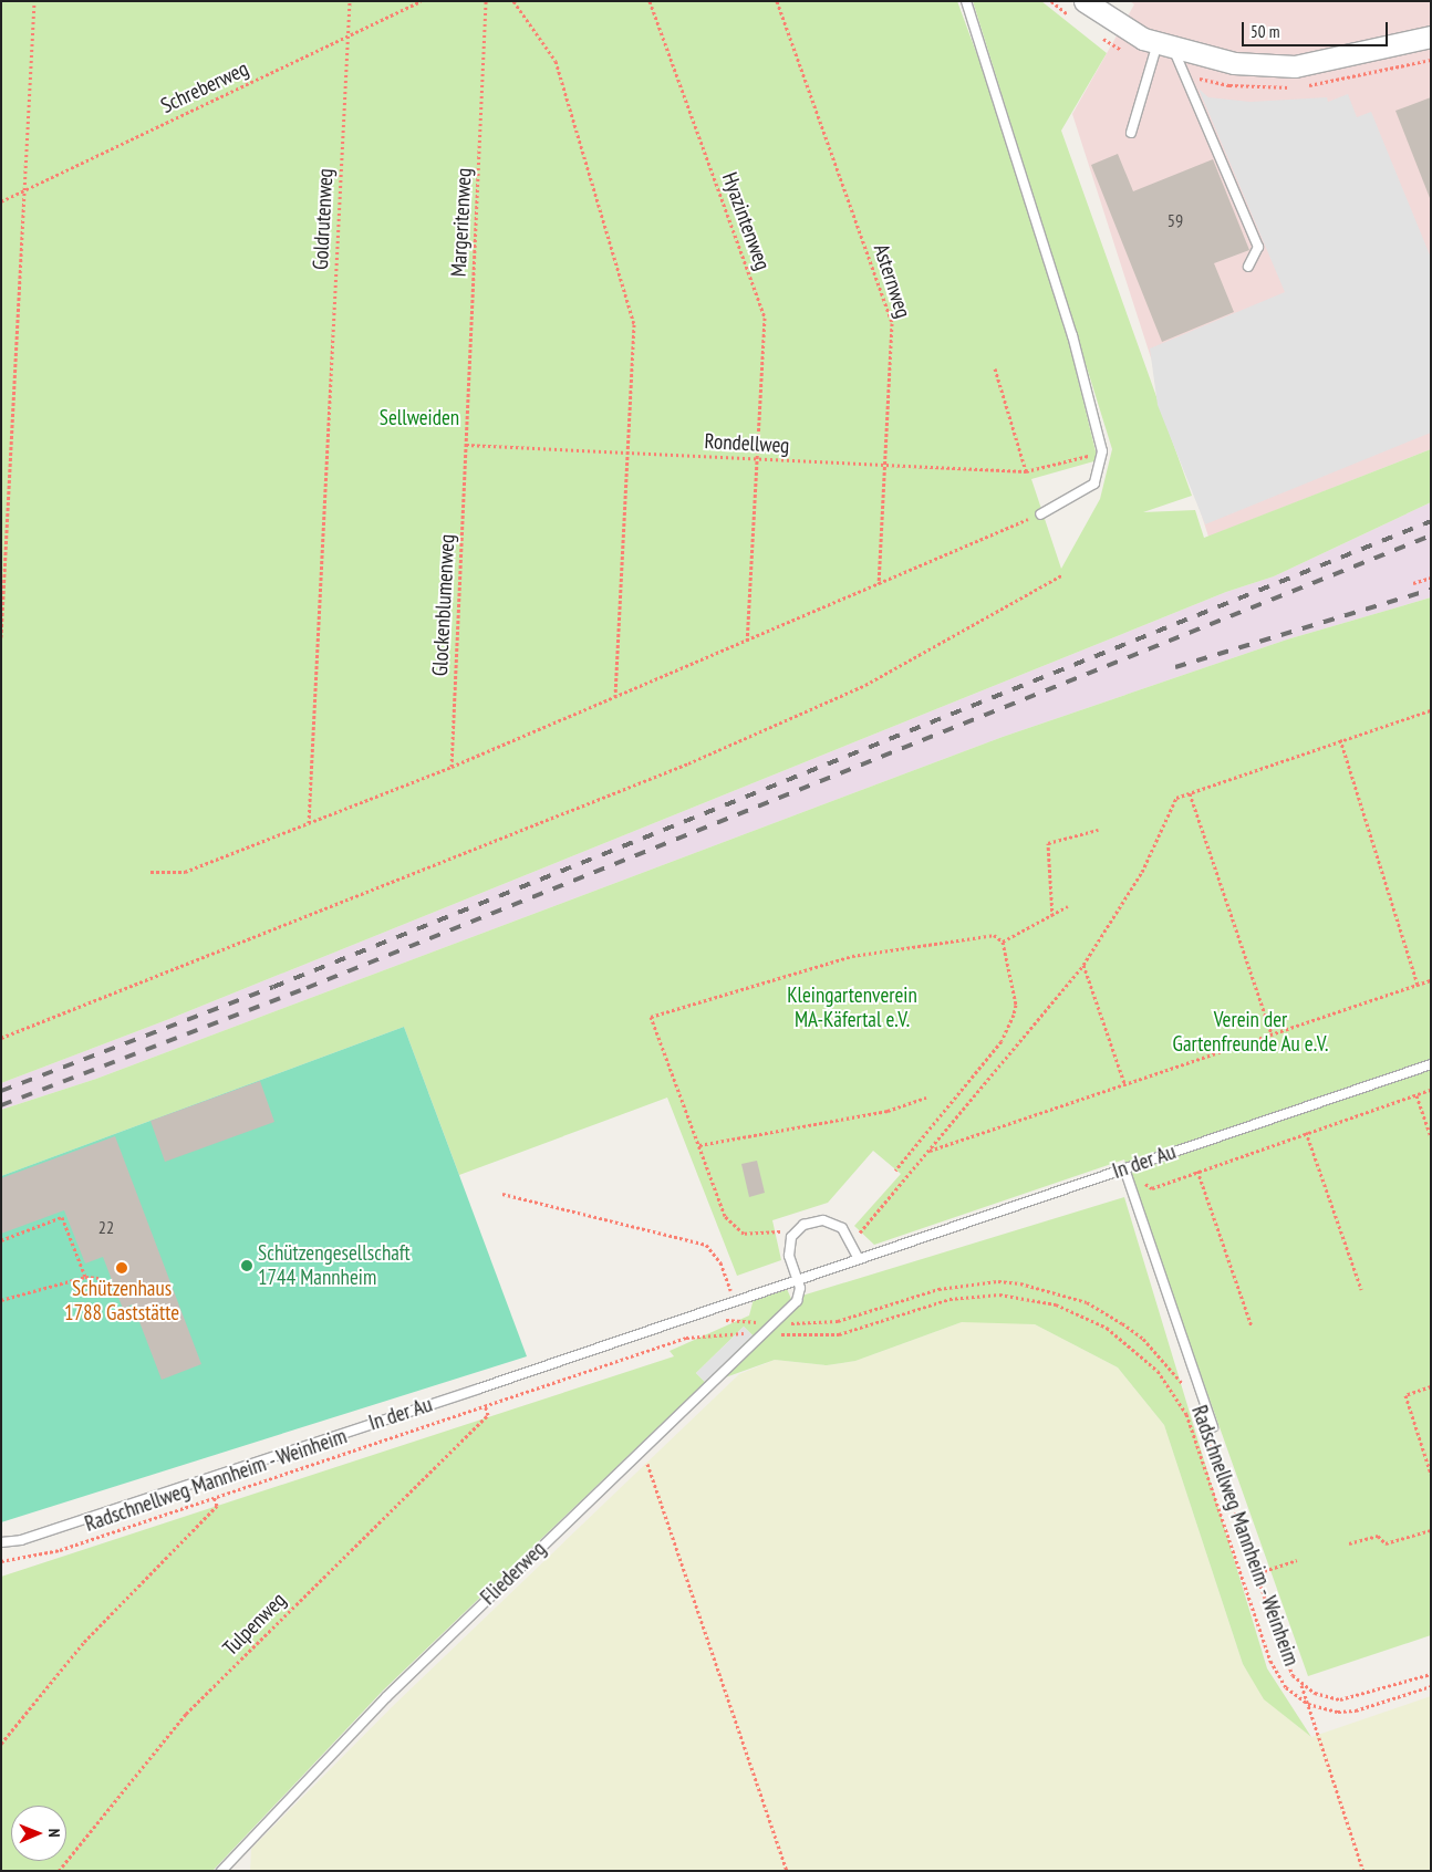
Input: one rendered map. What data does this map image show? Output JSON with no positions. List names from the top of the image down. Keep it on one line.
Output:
{"streets":{"lane":["In der Au","Fliederweg"],"path":["Schreberweg","Goldrutenweg","Hyazintenweg","Margeritenweg","Asternweg","Rondellweg","Glockenblumenweg","Radschnellweg Mannheim - Weinheim","Tulpenweg"]},"crossings":[["Schreberweg","Goldrutenweg"],["Hyazintenweg","Rondellweg"],["Margeritenweg","Rondellweg"],["Margeritenweg","Glockenblumenweg"],["Asternweg","Rondellweg"],["Rondellweg","Glockenblumenweg"],["In der Au","Fliederweg"],["Radschnellweg Mannheim - Weinheim","Fliederweg"]],"parks":["Sellweiden","Kleingartenverein MA-Käfertal e.V.","Verein der Gartenfreunde Au e.V."],"places":["Schützengesellschaft 1744 Mannheim","Schützenhaus 1788 Gaststätte"],"house_numbers":["59","22"],"scale_bar":"50 m","north":"right"}
